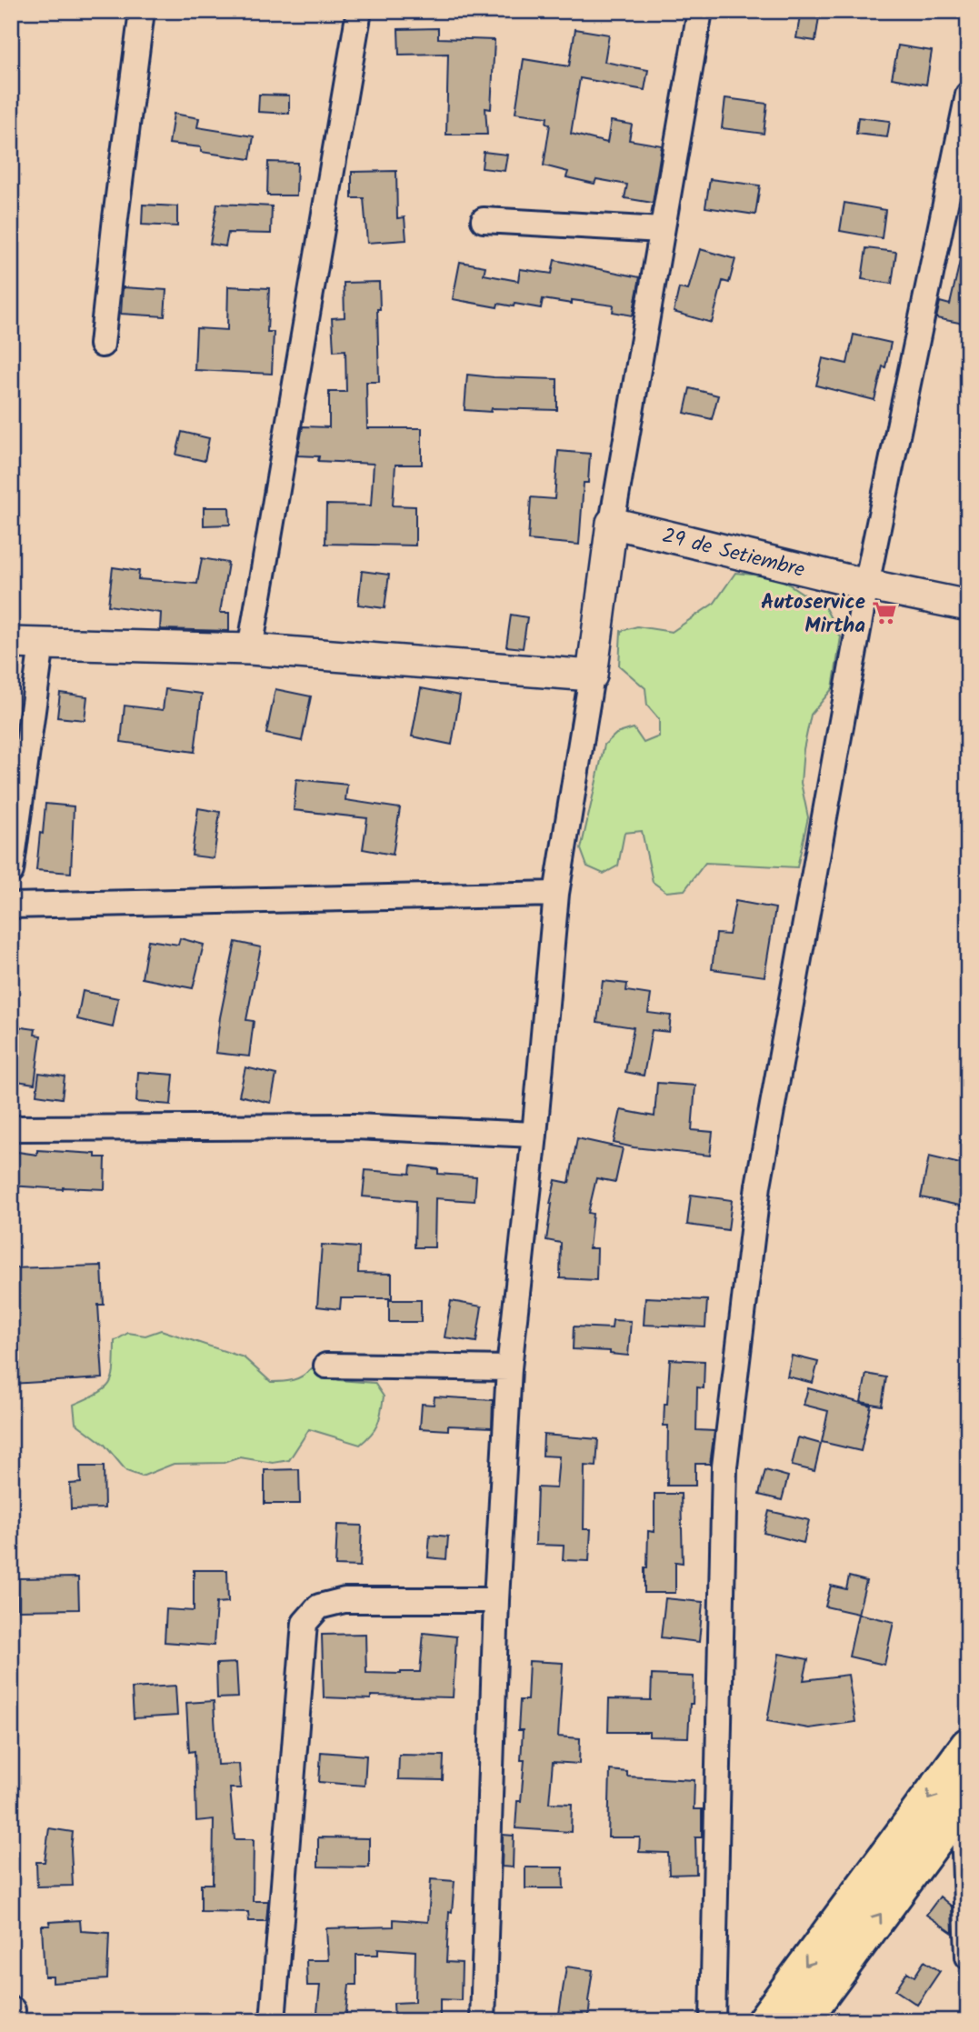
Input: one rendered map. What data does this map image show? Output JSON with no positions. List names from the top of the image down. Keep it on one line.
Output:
{"streets":{"street":["29 de Setiembre"]},"places":{"supermarket":["Autoservice Mirtha"]}}
